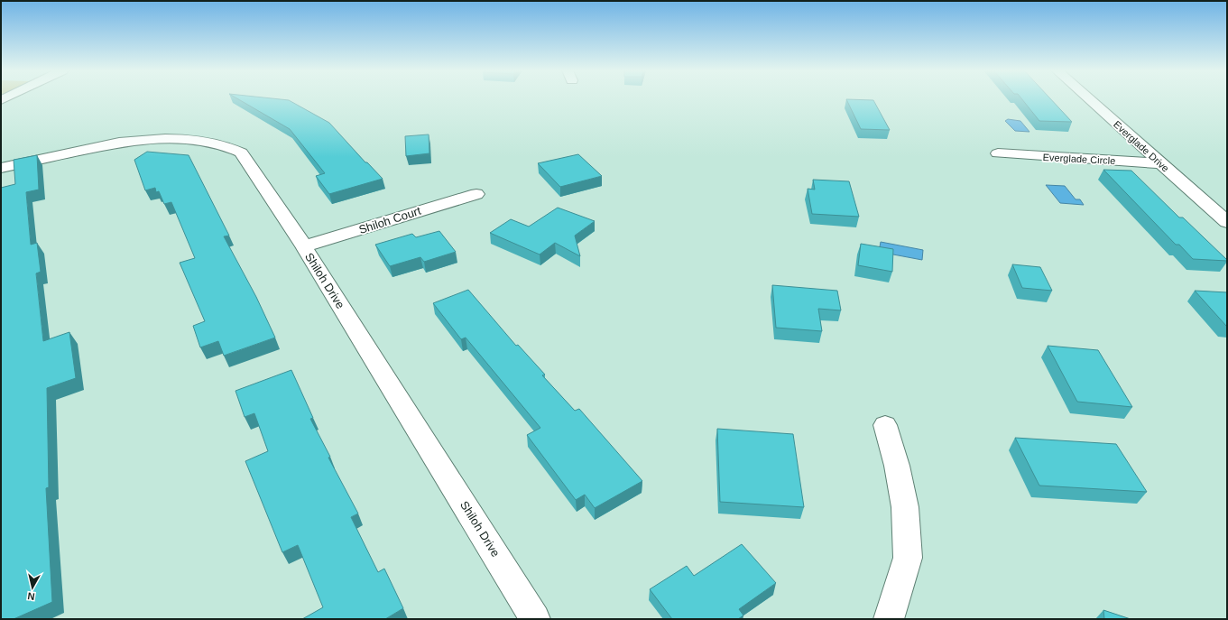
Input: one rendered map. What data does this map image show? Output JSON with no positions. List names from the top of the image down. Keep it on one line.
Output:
{"streets":{"street":["Everglade Drive","Everglade Circle","Shiloh Court","Shiloh Drive"]},"crossings":[["Everglade Drive","Everglade Circle"],["Shiloh Court","Shiloh Drive"]],"north":"bottom"}
